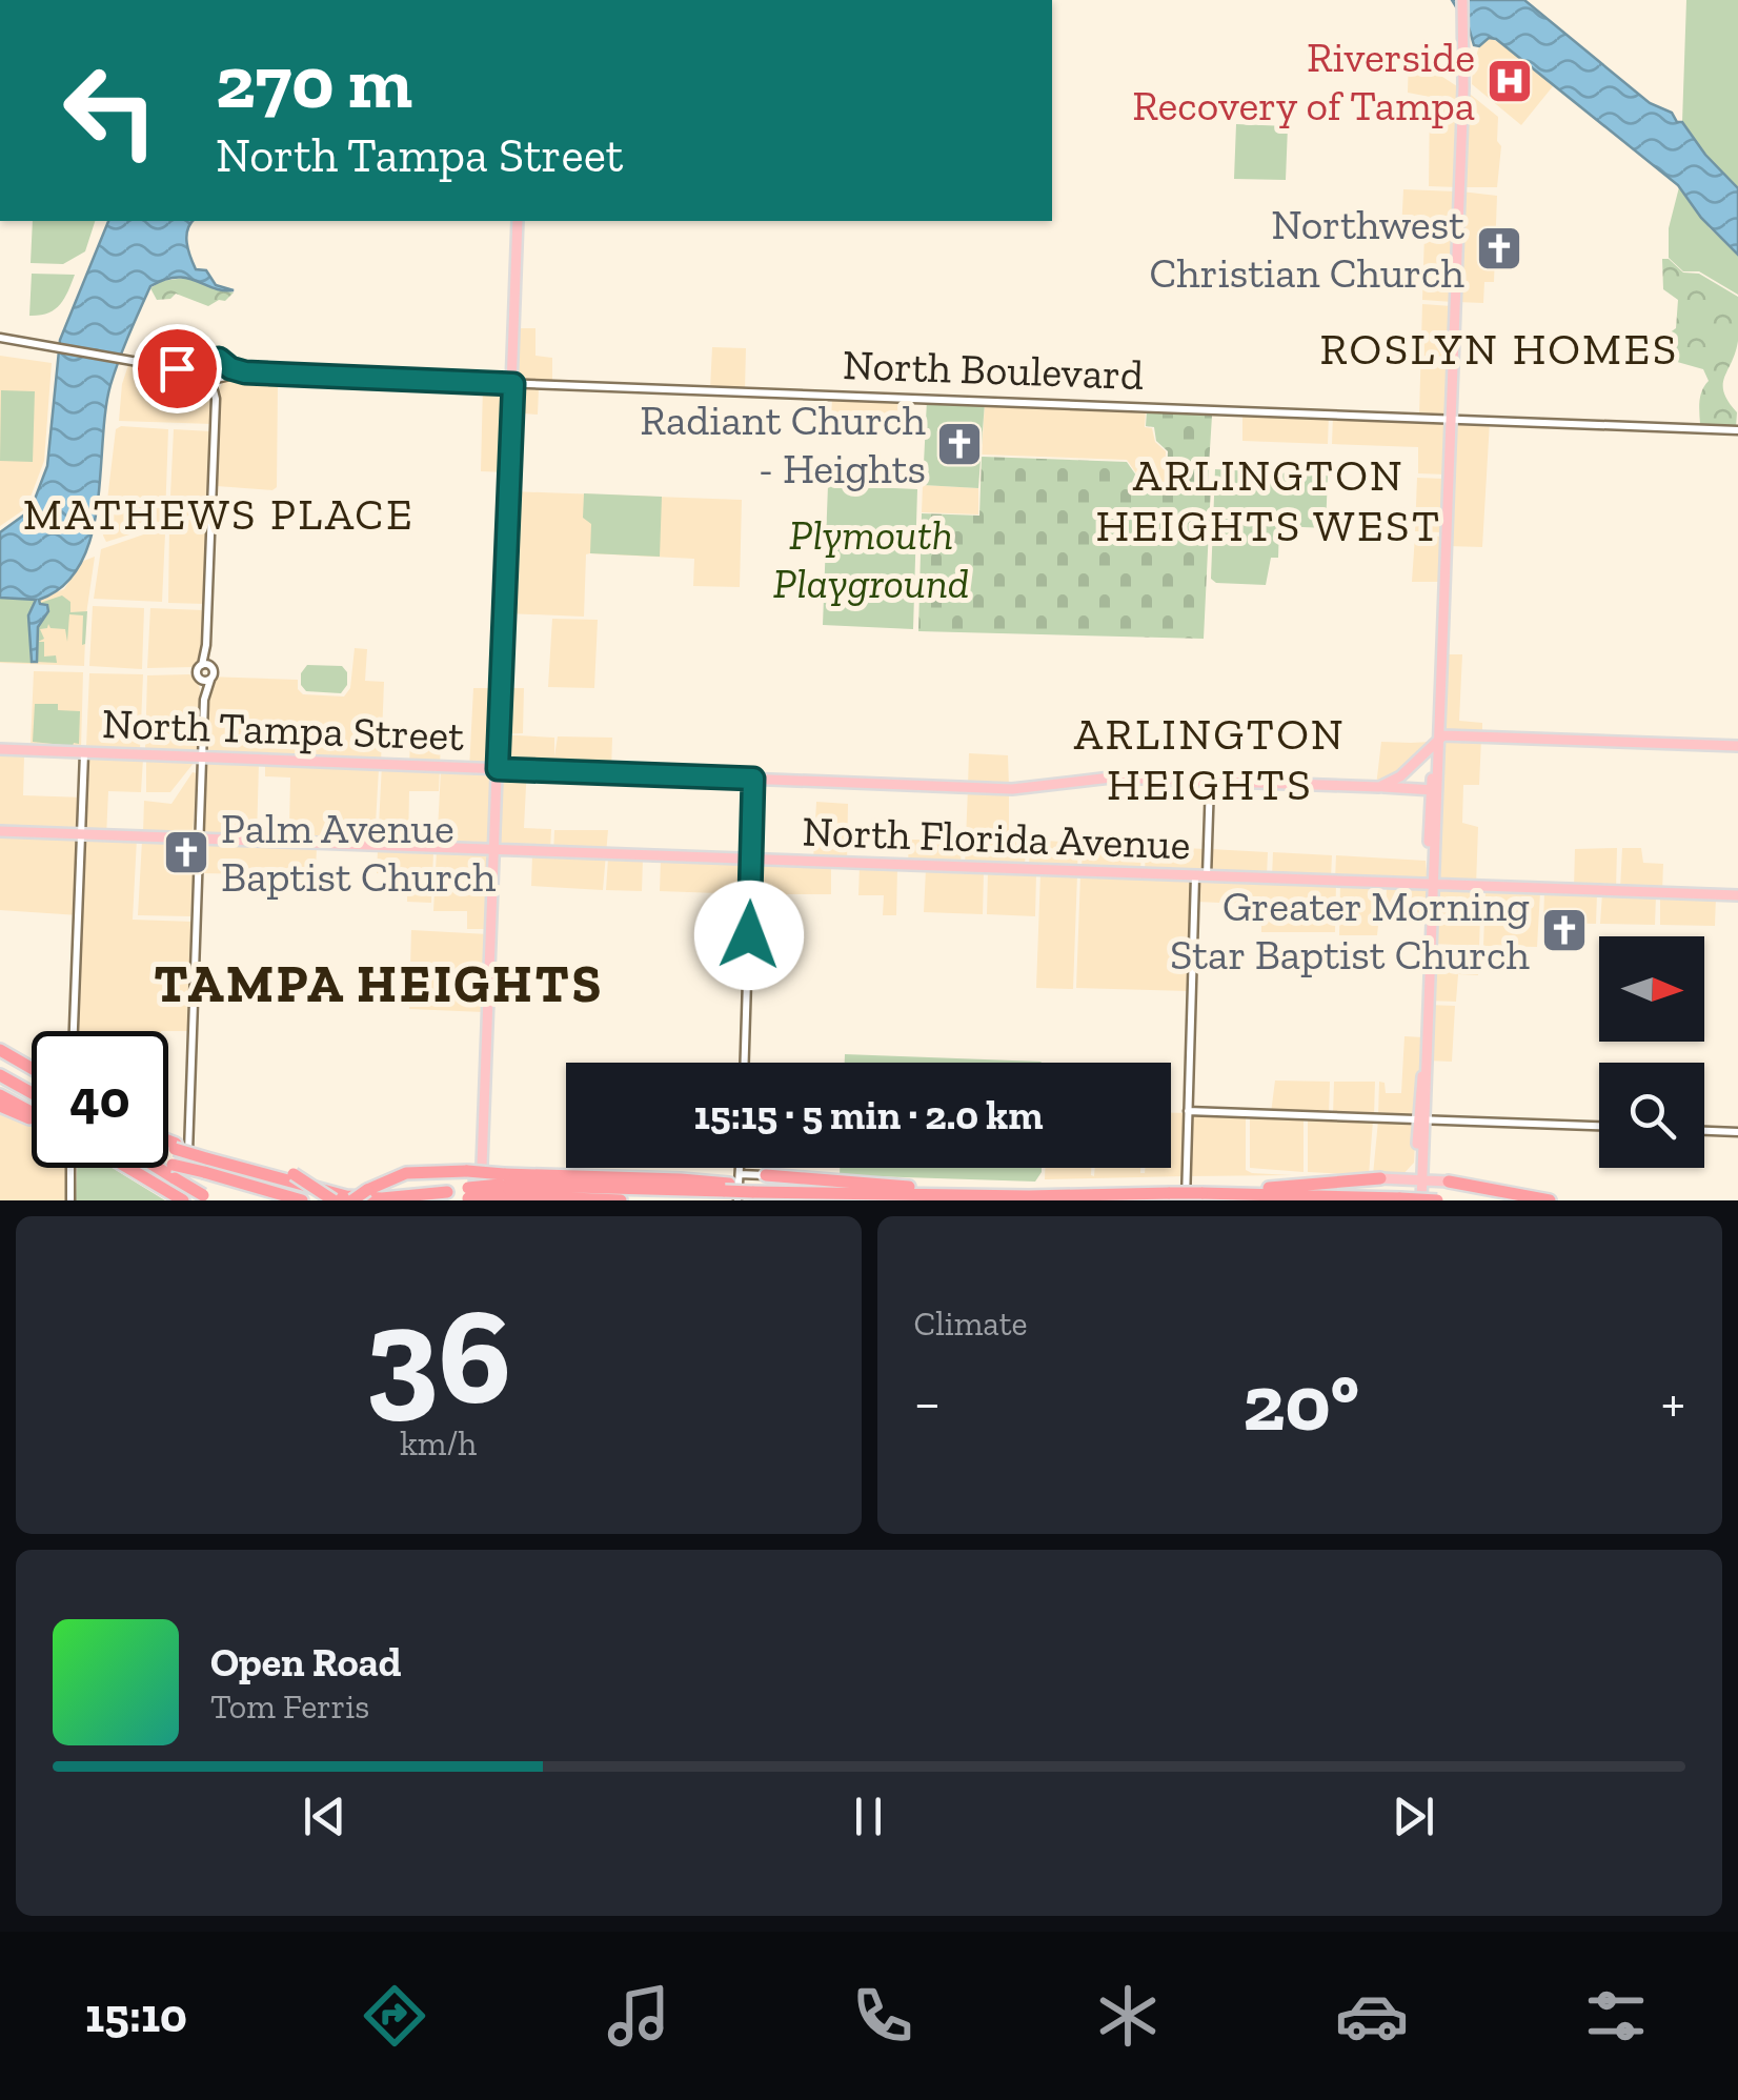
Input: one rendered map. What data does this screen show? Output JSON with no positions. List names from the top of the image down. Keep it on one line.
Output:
{"streets":{"main road":["North Tampa Street","North Florida Avenue"],"street":["North Boulevard"]},"districts":["ROSLYN HOMES","ARLINGTON HEIGHTS WEST","MATHEWS PLACE","ARLINGTON HEIGHTS","TAMPA HEIGHTS"],"parks":["Plymouth Playground"],"places":{"hospital":["Riverside Recovery of Tampa"],"church":["Northwest Christian Church","Radiant Church - Heights","Palm Avenue Baptist Church","Greater Morning Star Baptist Church"]},"north":"right","page":{"turn":["270 m","North Tampa Street"],"limit":"40","trip":"15:15 · 5 min · 2.0 km","tile":[["36","km/h"],"Climate"],"heat":["−","20°","+"],"song":["Open Road","Tom Ferris"],"tabs":"15:10"}}
